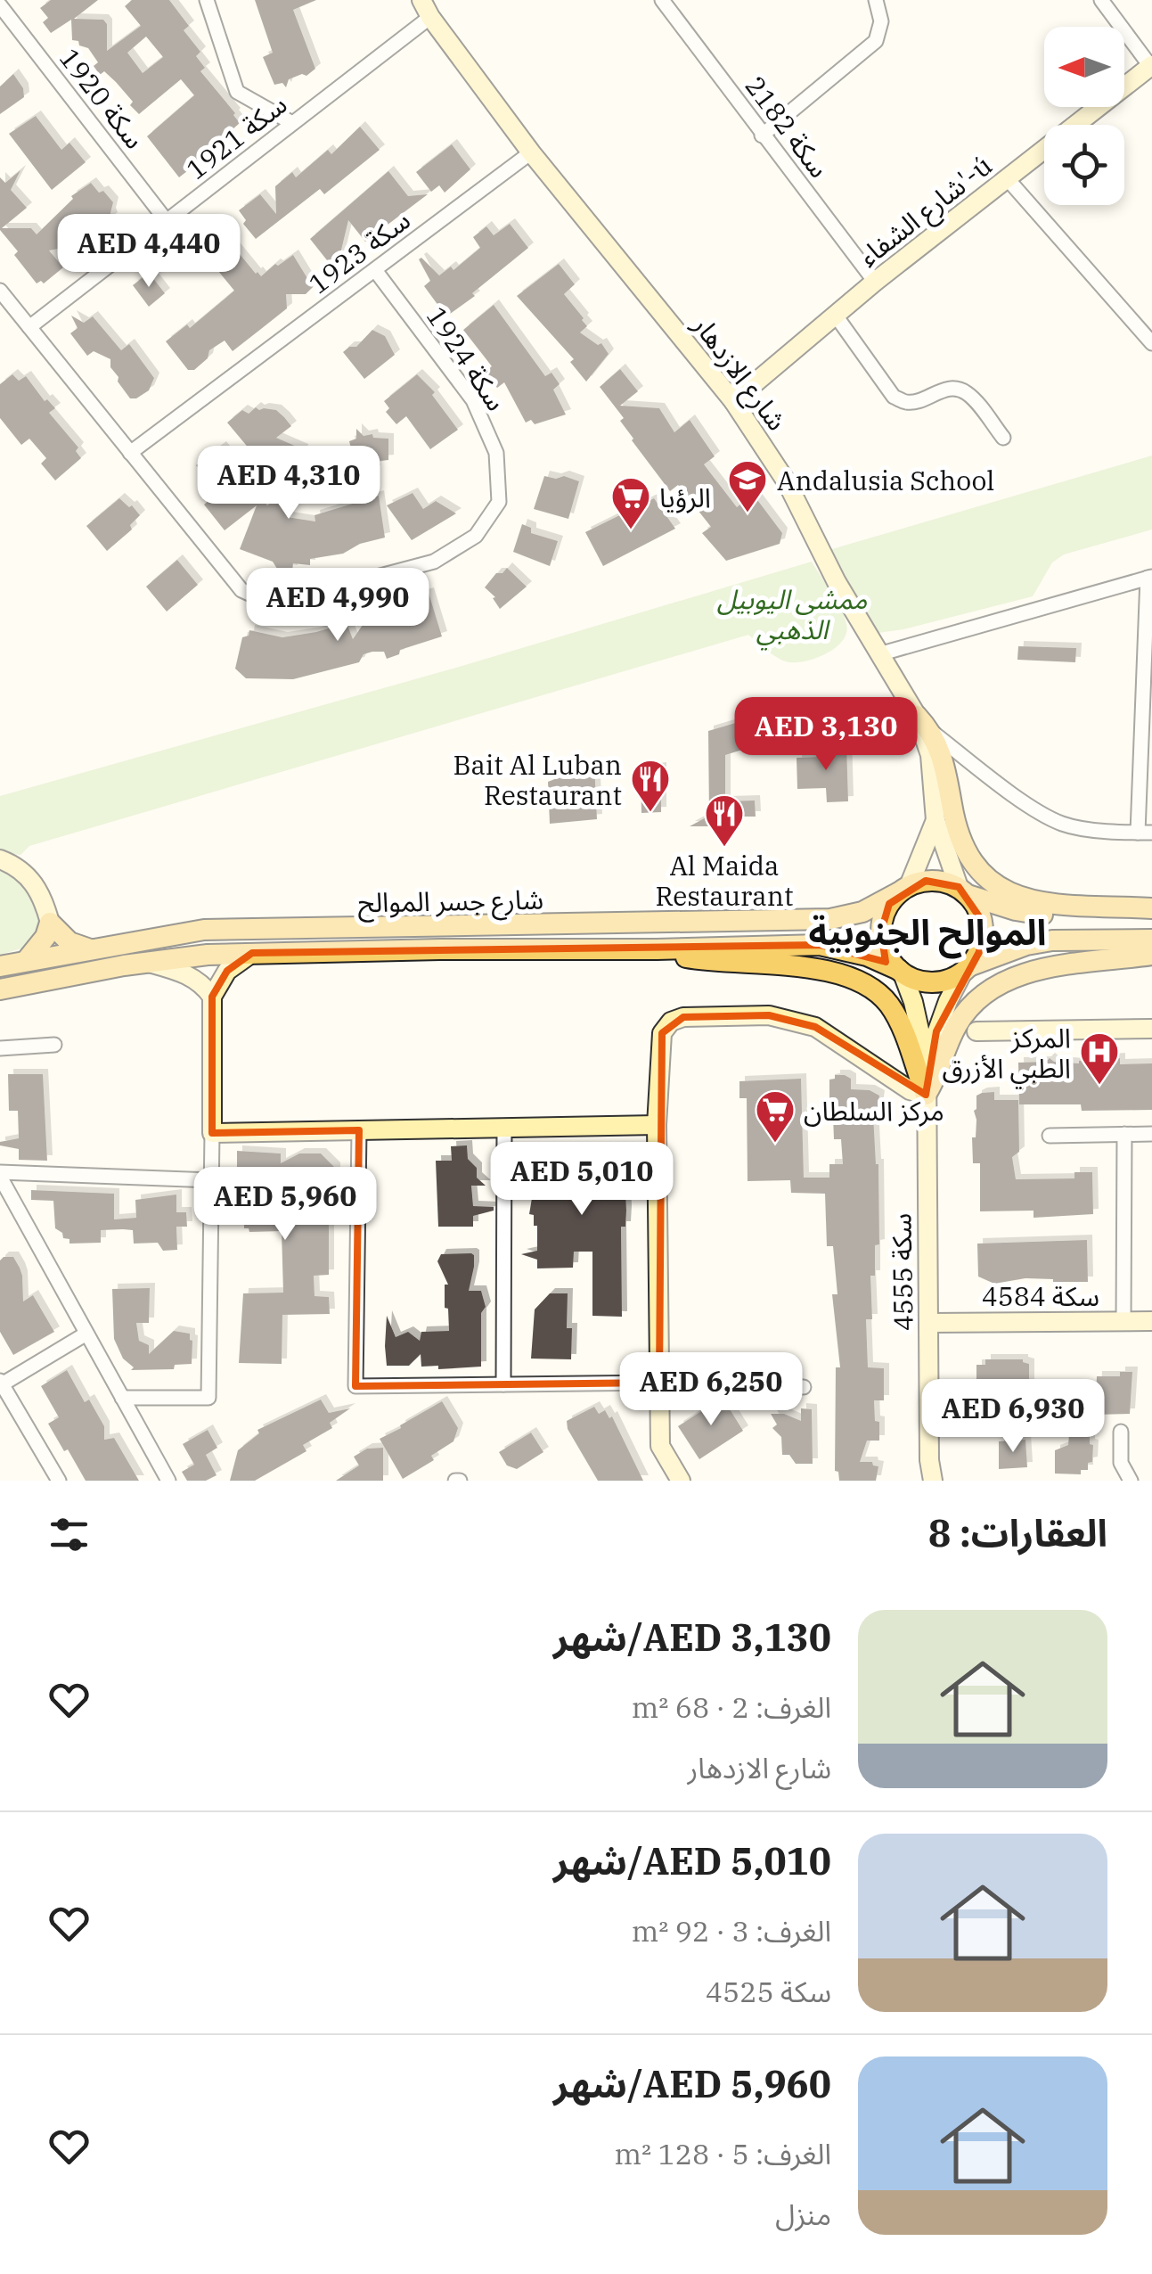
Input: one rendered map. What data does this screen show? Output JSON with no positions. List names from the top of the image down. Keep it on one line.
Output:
{"streets":{"main road":["شارع جسر الموالح"],"street":["سكة 1920","سكة 2182","سكة 1921","شارع الشفاء'-ú","سكة 1923","سكة 1924","شارع الازدهار","سكة 4555","سكة 4584"]},"crossings":[["سكة 1920","سكة 1921"],["سكة 2182","شارع الشفاء'-ú"],["سكة 1921","سكة 1924"],["سكة 1921","شارع الازدهار"],["شارع الشفاء'-ú","شارع الازدهار"],["سكة 1923","سكة 1924"],["سكة 1923","شارع الازدهار"],["شارع الازدهار","شارع جسر الموالح"],["شارع الازدهار","سكة 4555"],["شارع جسر الموالح","سكة 4555"],["سكة 4555","سكة 4584"]],"districts":["الموالح الجنوبية"],"parks":["ممشى اليوبيل الذهبي"],"places":{"school or university":["Andalusia School"],"supermarket":["الرؤيا","مركز السلطان"],"restaurant":["Bait Al Luban Restaurant","Al Maida Restaurant"],"hospital":["المركز الطبي الأزرق"]},"north":"left","page":{"price":["AED 4,440","AED 4,310","AED 4,990","AED 3,130","AED 5,010","AED 5,960","AED 6,250","AED 6,930"],"heading":"العقارات: 8","list":[{"name":"AED 3,130/شهر","note":"الغرف: 2 · 68 m² · شارع الازدهار"},{"name":"AED 5,010/شهر","note":"الغرف: 3 · 92 m² · سكة 4525"},{"name":"AED 5,960/شهر","note":"الغرف: 5 · 128 m² · منزل"}]}}
